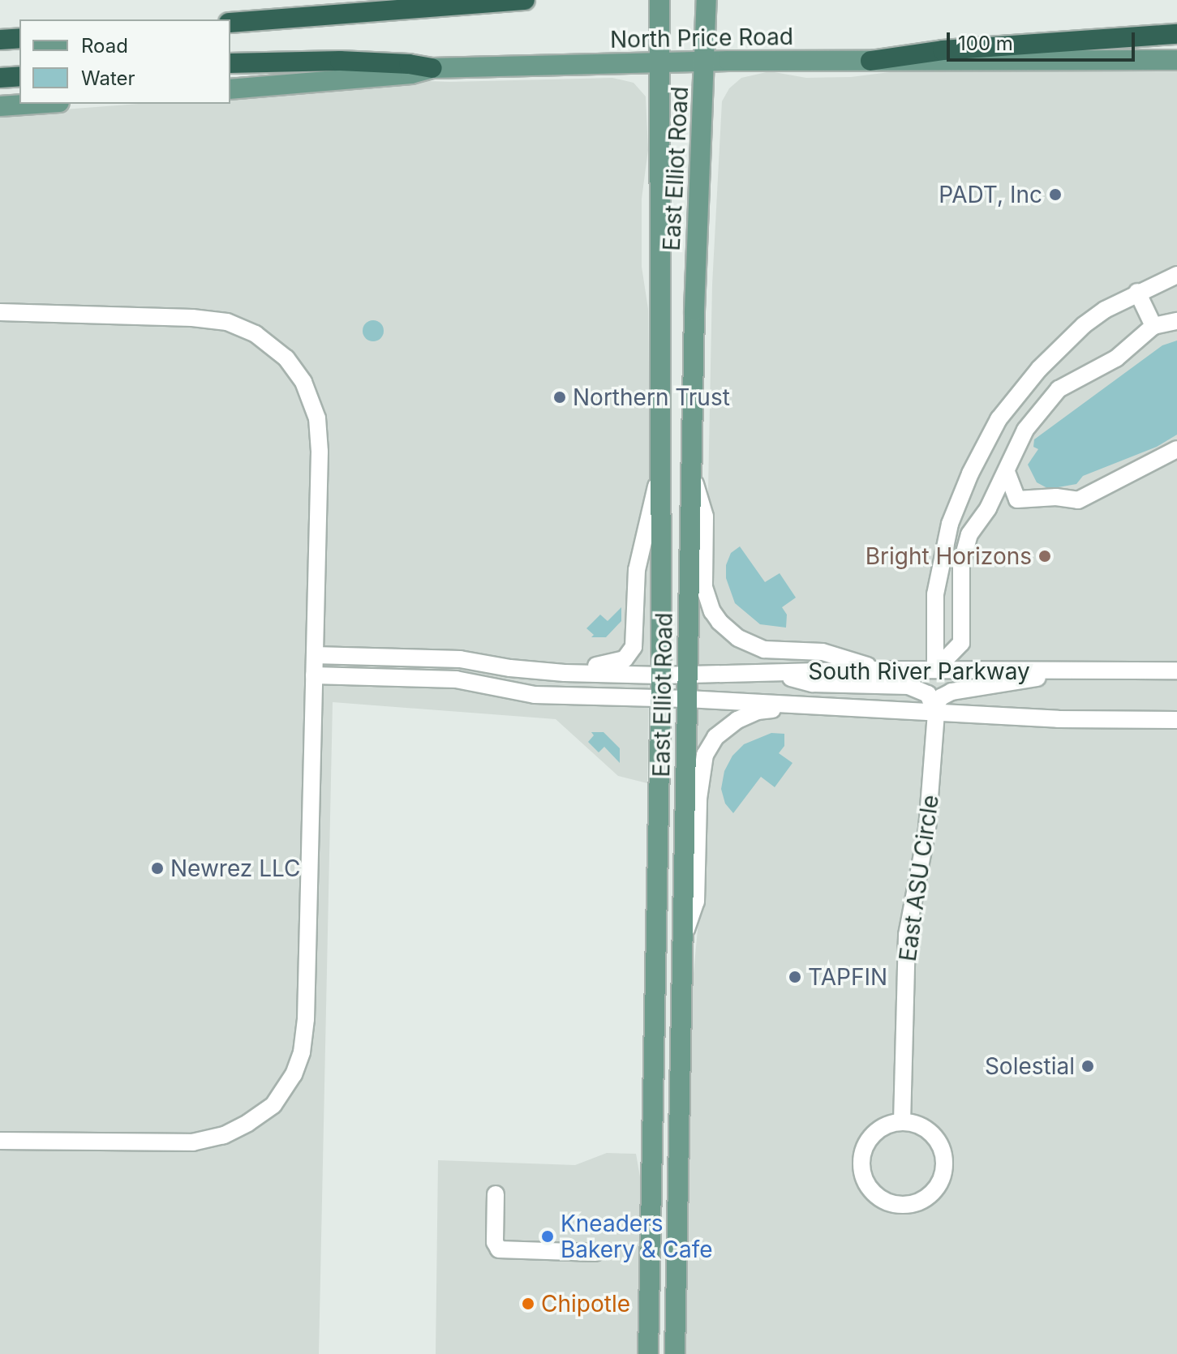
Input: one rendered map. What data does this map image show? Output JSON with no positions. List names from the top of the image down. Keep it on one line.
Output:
{"streets":{"main road":["North Price Road","East Elliot Road"],"street":["South River Parkway","East ASU Circle"]},"crossings":[["North Price Road","East Elliot Road"],["East Elliot Road","South River Parkway"],["South River Parkway","East ASU Circle"]],"places":["PADT, Inc","Northern Trust","Bright Horizons","Newrez LLC","TAPFIN","Solestial","Kneaders Bakery & Cafe","Chipotle"],"legend":["Road","Water"],"scale_bar":"100 m"}
